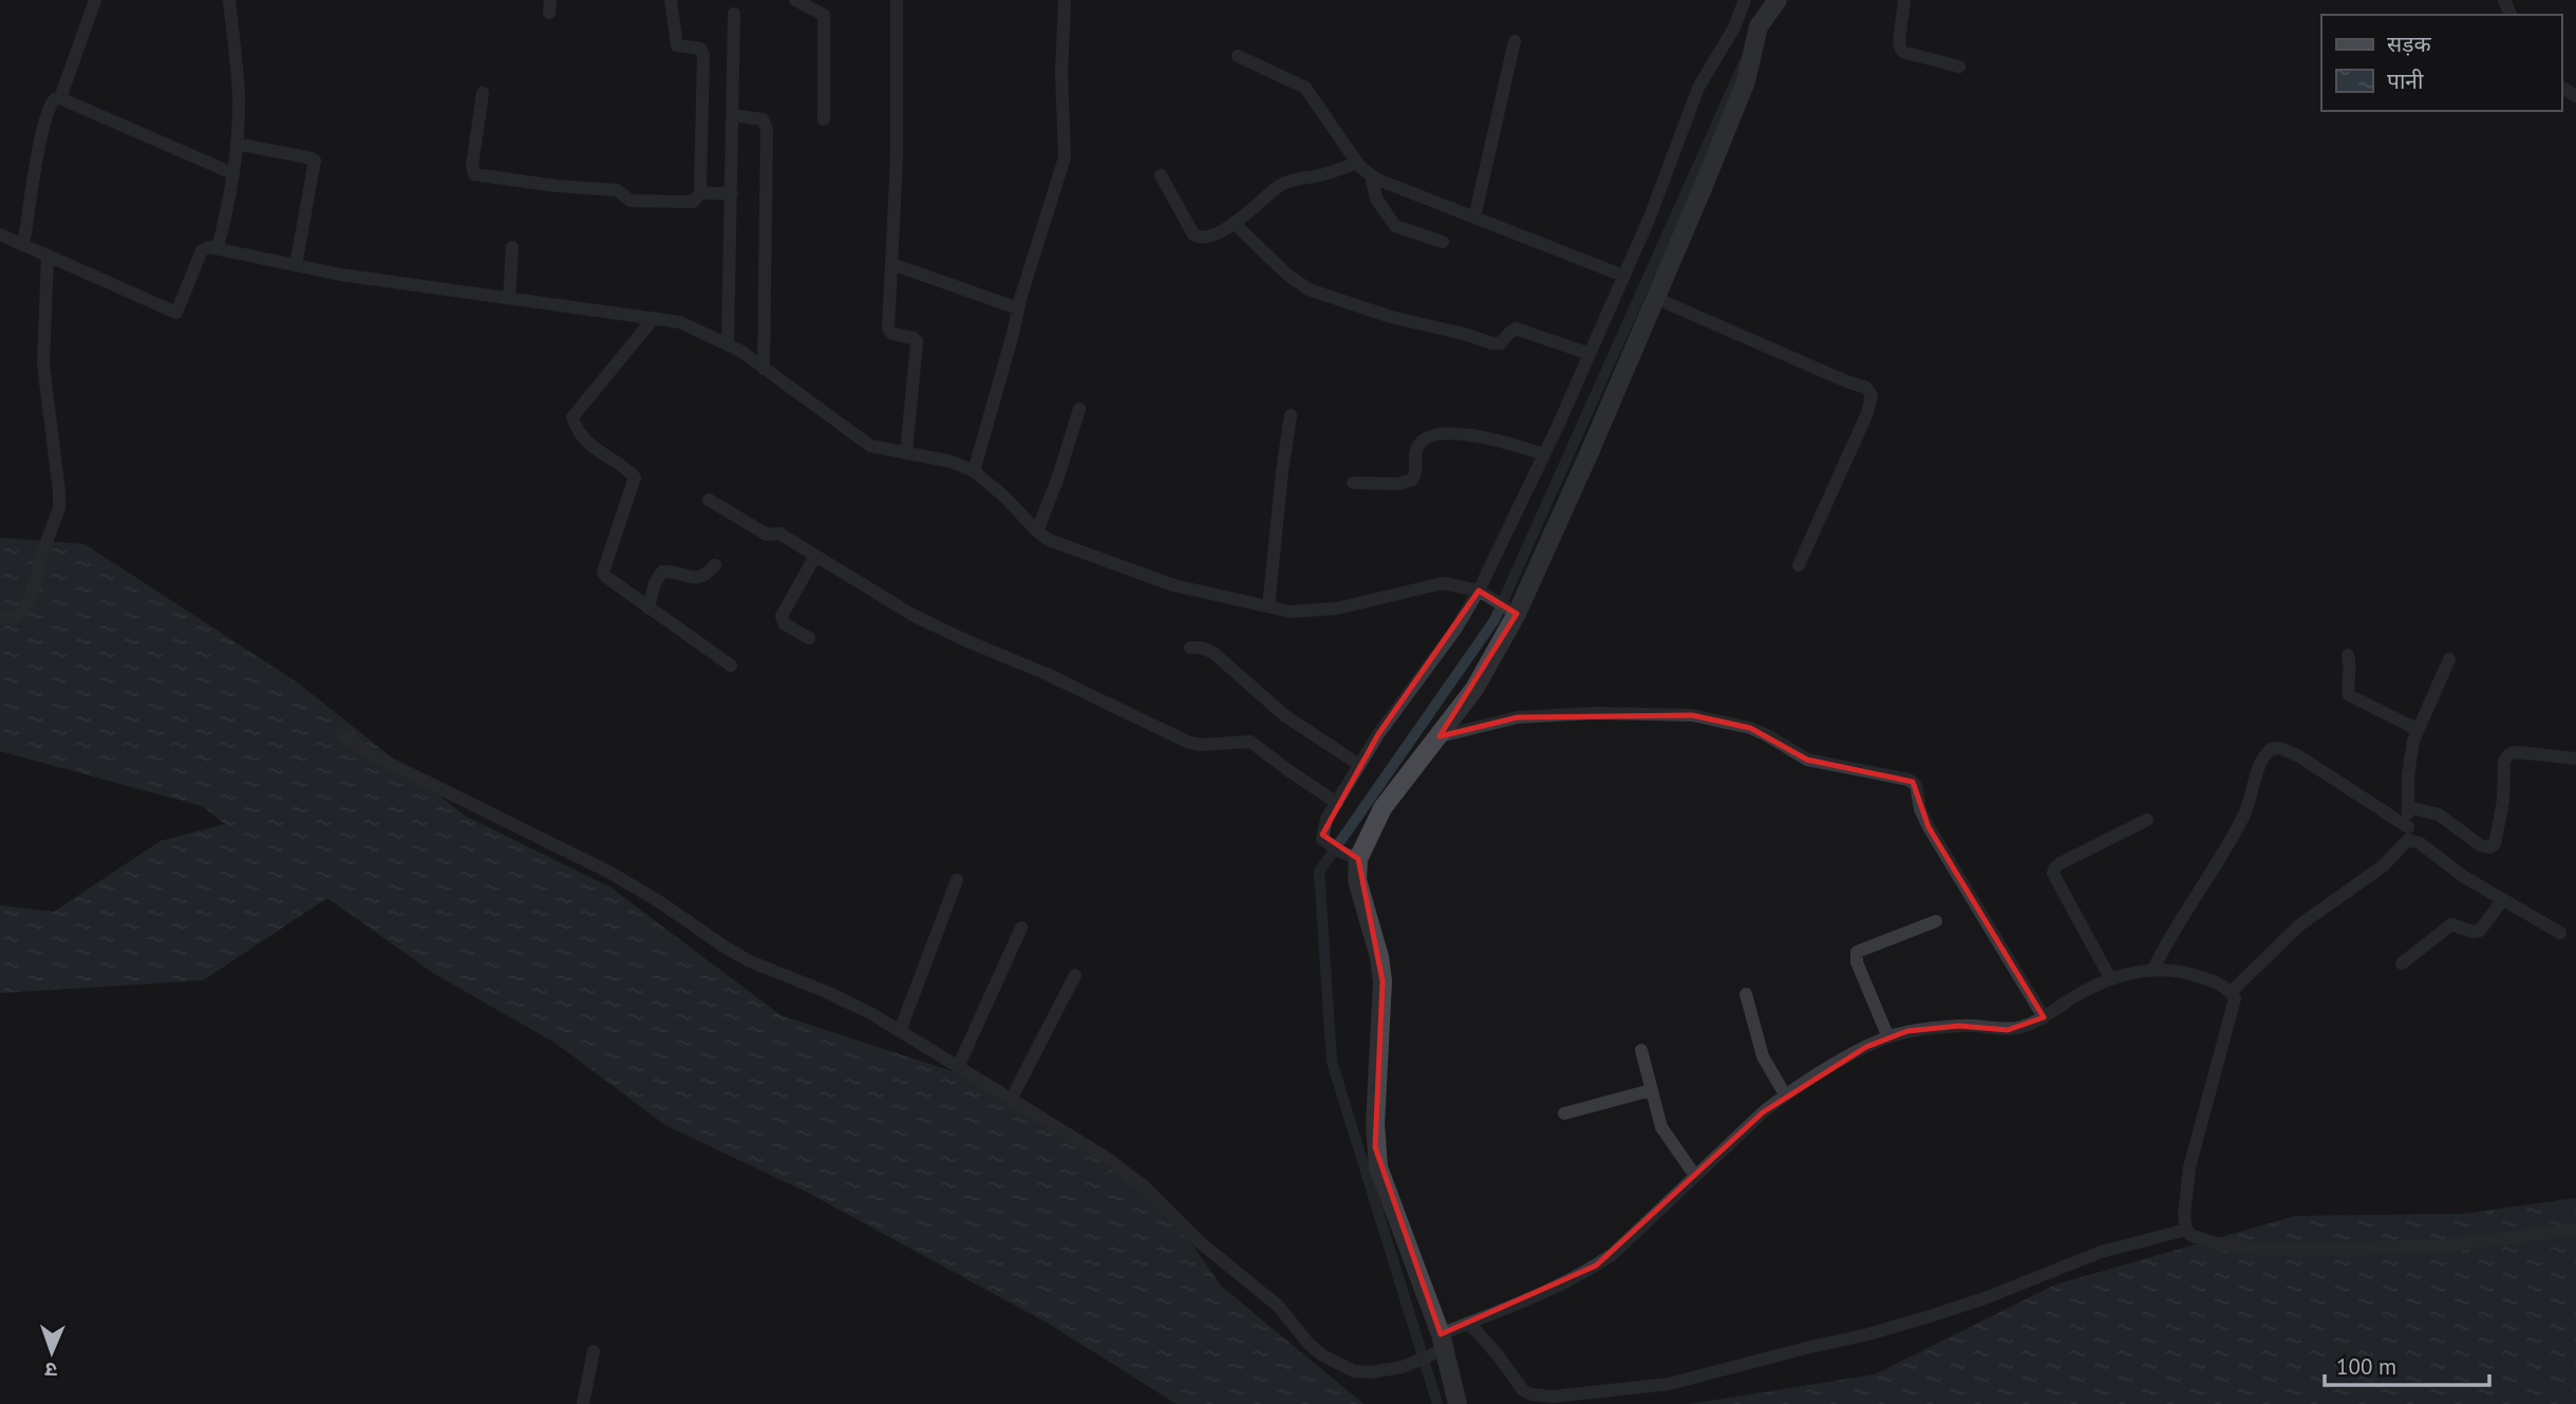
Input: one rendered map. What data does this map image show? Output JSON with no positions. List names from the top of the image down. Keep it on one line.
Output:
{"legend":["सड़क","पानी"],"scale_bar":"100 m","north":"bottom"}
